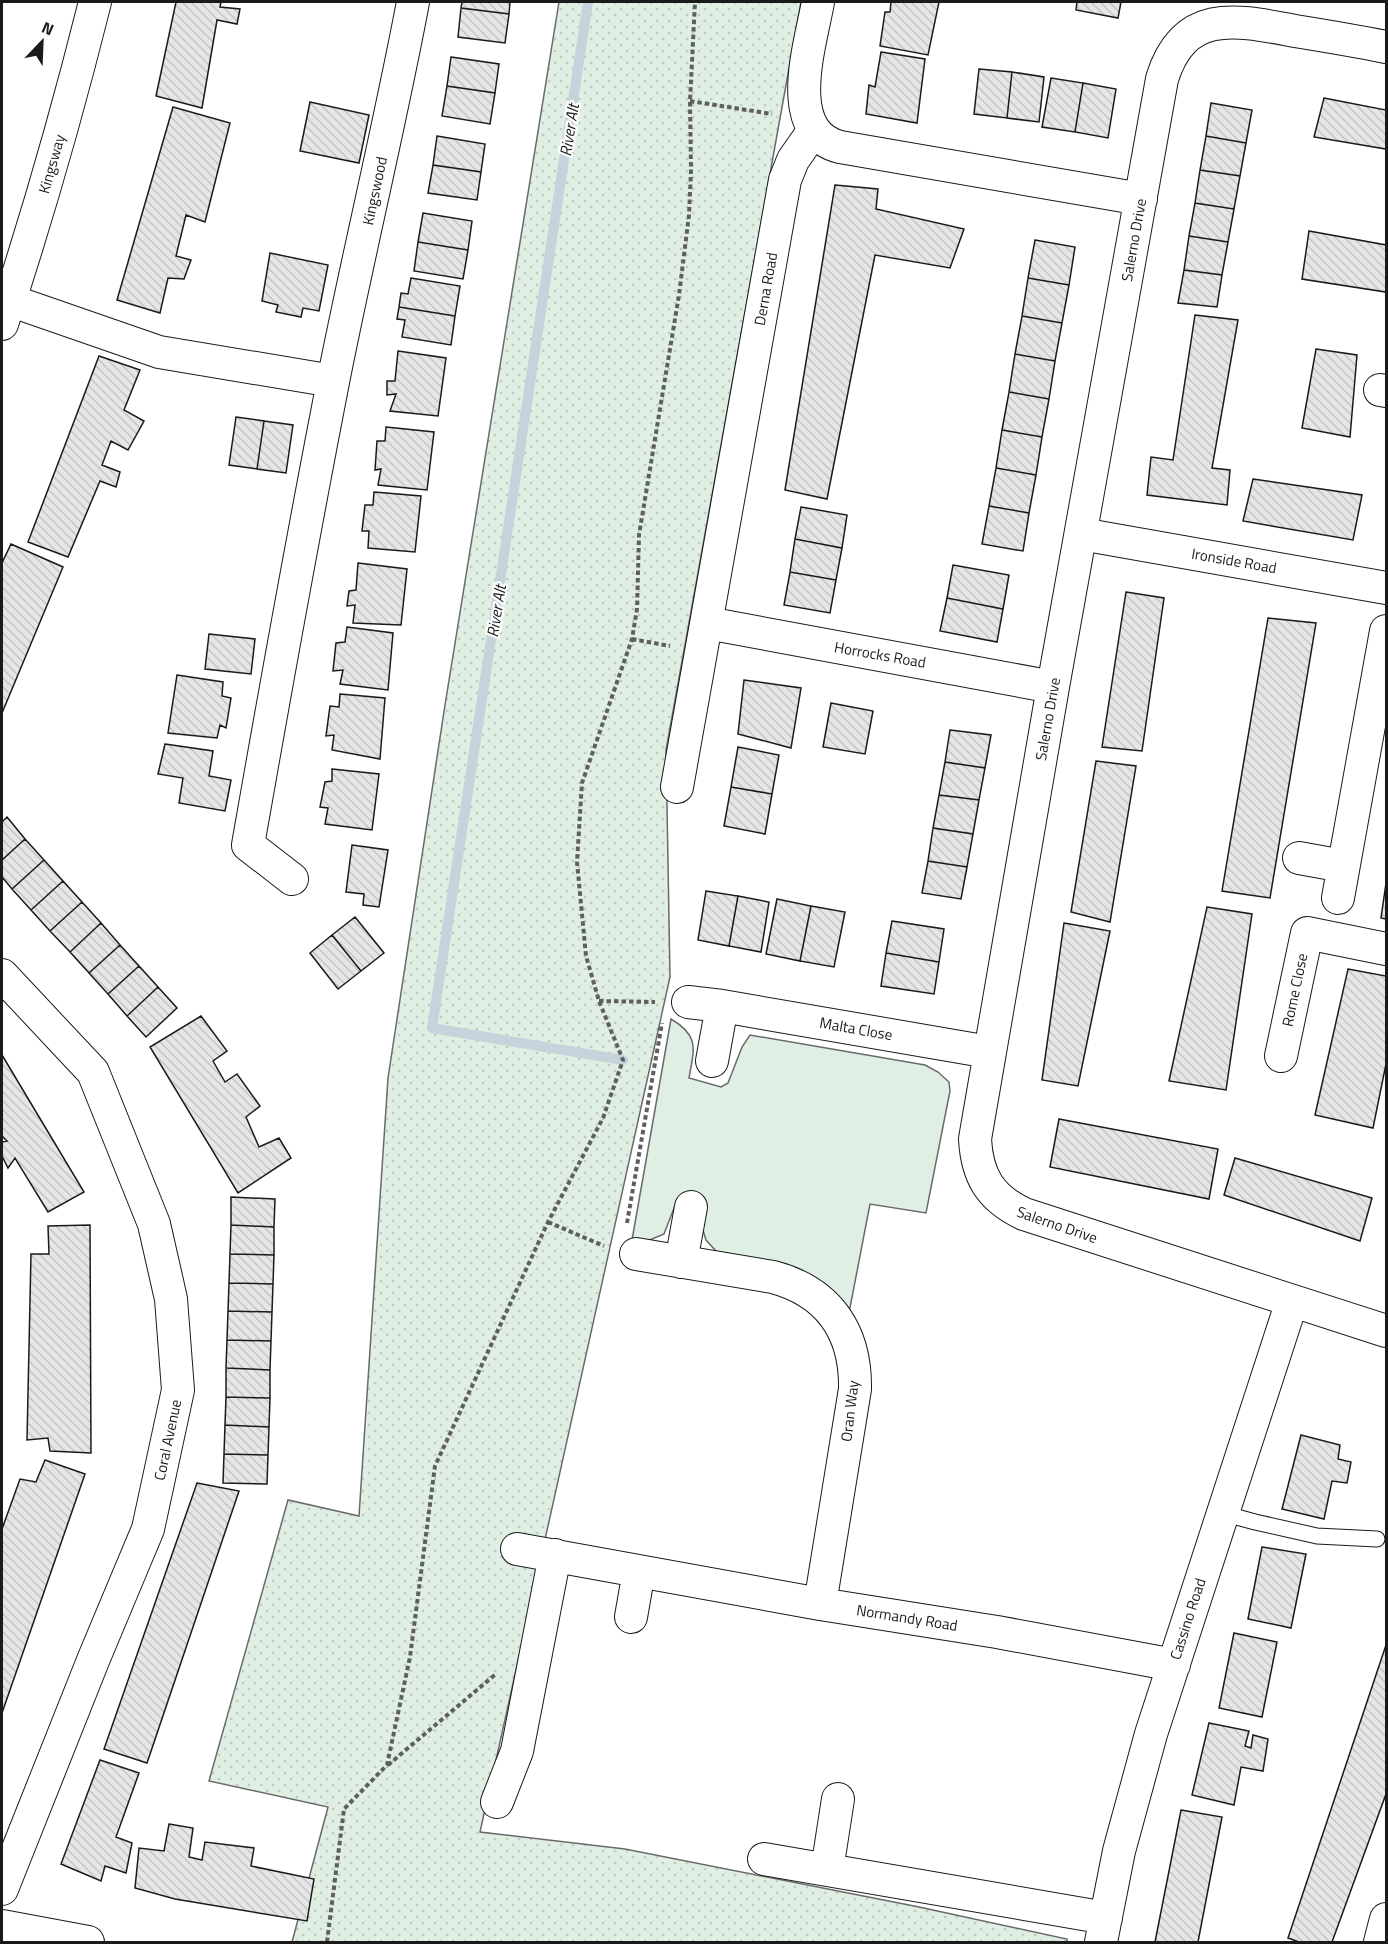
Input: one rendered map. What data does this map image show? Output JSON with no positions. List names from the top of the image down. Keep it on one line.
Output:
{"streets":{"street":["Kingsway","Kingswood","Salerno Drive","Derna Road","Ironside Road","Horrocks Road","Rome Close","Malta Close","Oran Way","Coral Avenue","Normandy Road","Cassino Road"]},"crossings":[["Salerno Drive","Ironside Road"],["Salerno Drive","Horrocks Road"],["Salerno Drive","Malta Close"],["Salerno Drive","Cassino Road"],["Derna Road","Horrocks Road"],["Oran Way","Normandy Road"],["Normandy Road","Cassino Road"]],"water":["River Alt"],"north":"top right"}
